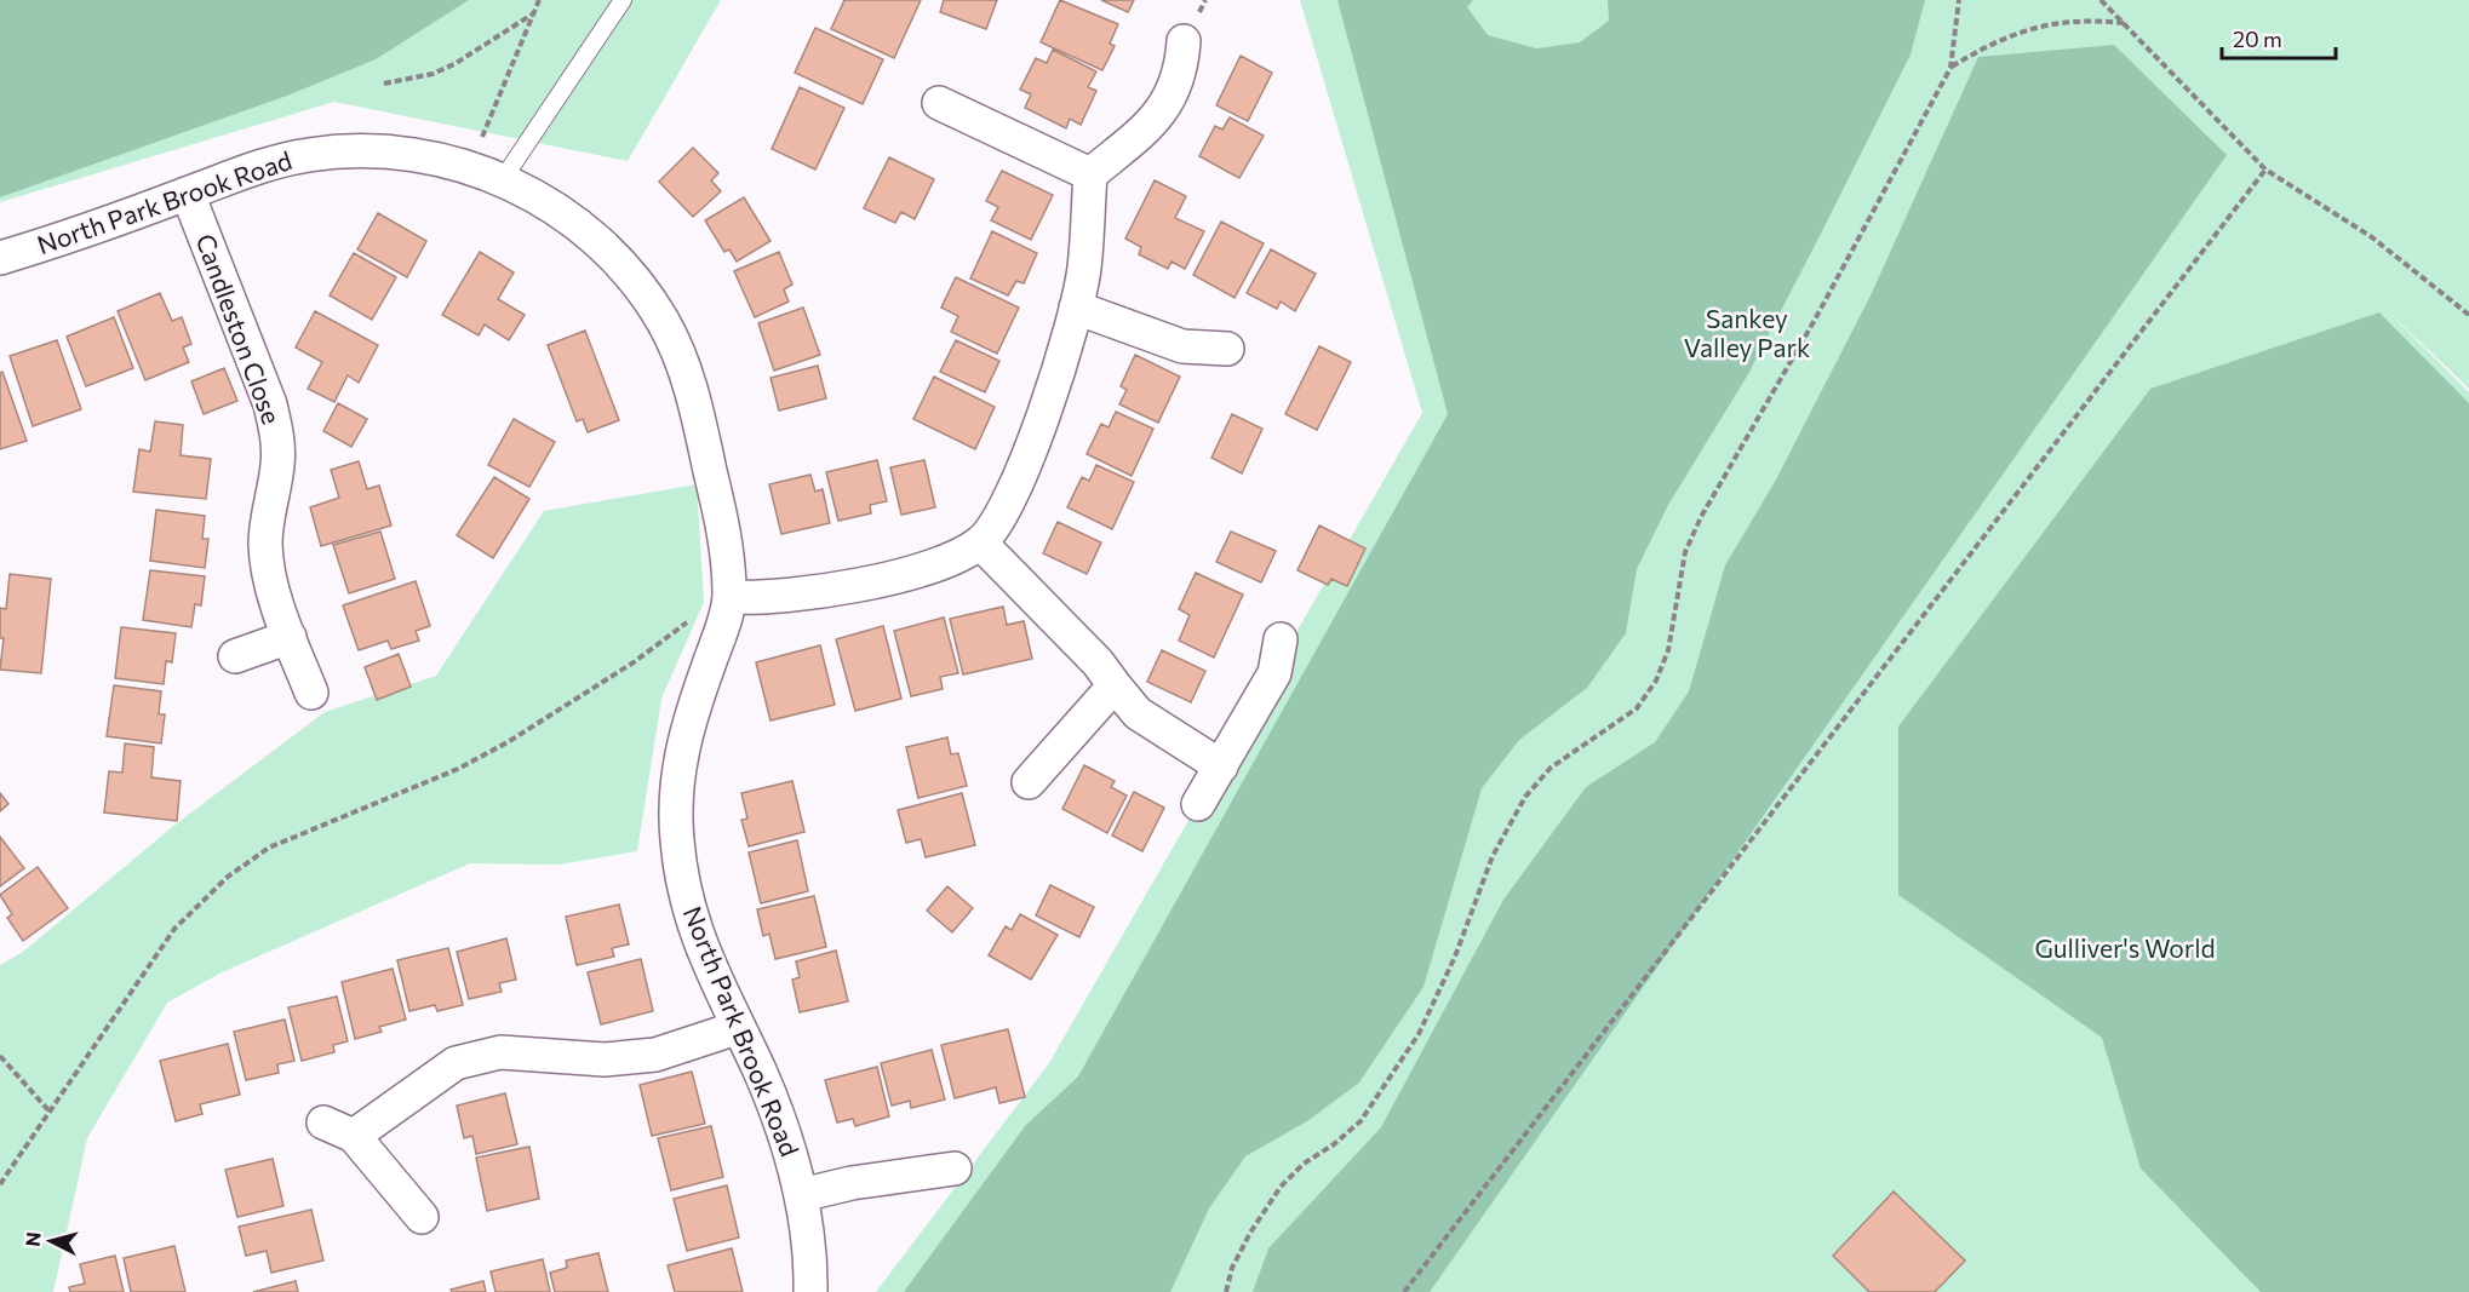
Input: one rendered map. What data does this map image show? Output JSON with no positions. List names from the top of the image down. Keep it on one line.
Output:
{"streets":{"street":["North Park Brook Road","Candleston Close"]},"crossings":[["North Park Brook Road","Candleston Close"]],"parks":["Sankey Valley Park","Gulliver's World"],"scale_bar":"20 m","north":"left"}
